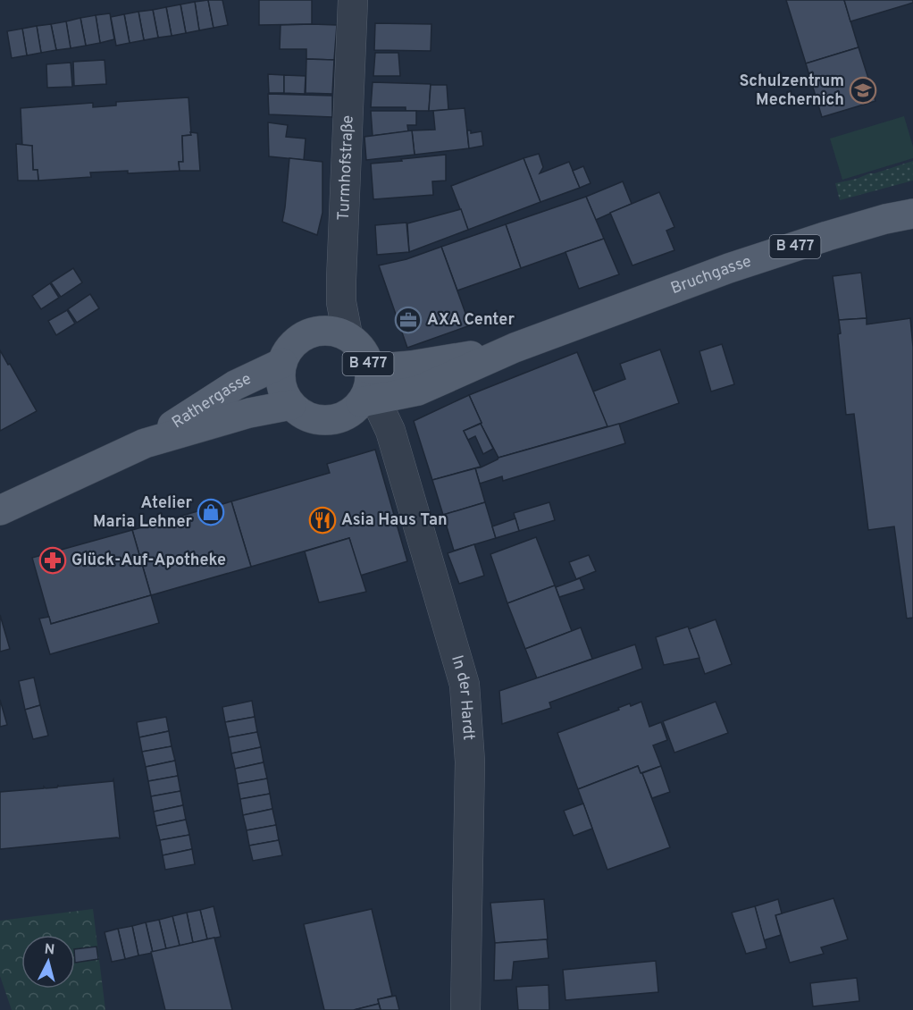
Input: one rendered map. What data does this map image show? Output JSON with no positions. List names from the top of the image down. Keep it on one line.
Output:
{"streets":{"main road":["B 477","Bruchgasse","Rathergasse"],"street":["Turmhofstraße","In der Hardt"]},"crossings":[["Turmhofstraße","B 477"],["Turmhofstraße","Bruchgasse"],["Turmhofstraße","Rathergasse"],["Turmhofstraße","In der Hardt"],["B 477","Bruchgasse"],["B 477","Rathergasse"],["B 477","In der Hardt"],["Bruchgasse","Rathergasse"],["Bruchgasse","In der Hardt"],["Rathergasse","In der Hardt"]],"places":{"school or university":["Schulzentrum Mechernich"],"office":["AXA Center"],"shop":["Atelier Maria Lehner"],"restaurant":["Asia Haus Tan"],"pharmacy":["Glück-Auf-Apotheke"]},"north":"top"}
